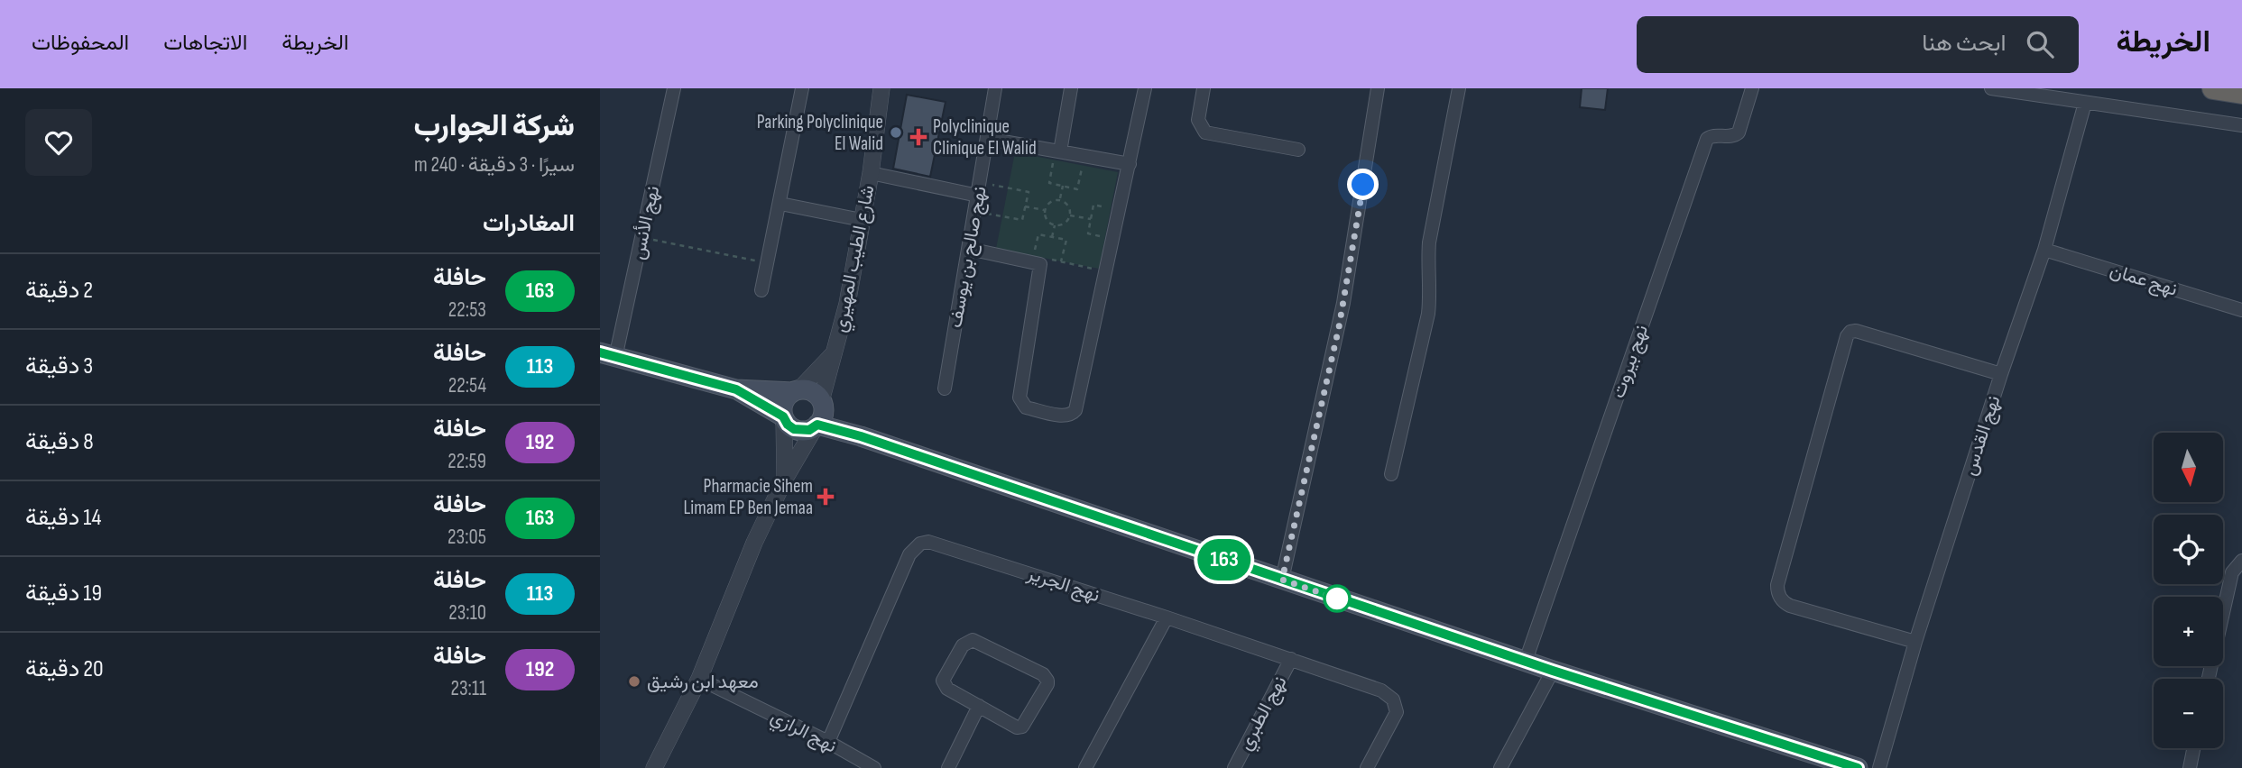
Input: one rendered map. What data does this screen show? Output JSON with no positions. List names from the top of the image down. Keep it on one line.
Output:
{"streets":{"street":["نهج الأنس","نهج صالح بن يوسف","شارع الطيب المهيري","نهج عمان","نهج بيروت","نهج القدس","نهج الجرير","نهج الطبري","نهج الرازي"]},"crossings":[["نهج عمان","نهج القدس"],["نهج الجرير","نهج الطبري"],["نهج الجرير","نهج الرازي"]],"places":{"other":["Parking Polyclinique El Walid","معهد ابن رشيق"],"health":["Polyclinique Clinique El Walid","Pharmacie Sihem Limam EP Ben Jemaa"]},"lines":["bus line 163"],"north":"bottom","page":{"header":"الخريطة","search":"ابحث هنا","nav":["الخريطة","الاتجاهات","المحفوظات"],"on_map":"163","heading":[["شركة الجوارب","سيرًا · 3 دقيقة · 240 m"],"المغادرات"],"list":[{"mark":"163","name":"حافلة","note":"22:53","value":"2 دقيقة"},{"mark":"113","name":"حافلة","note":"22:54","value":"3 دقيقة"},{"mark":"192","name":"حافلة","note":"22:59","value":"8 دقيقة"},{"mark":"163","name":"حافلة","note":"23:05","value":"14 دقيقة"},{"mark":"113","name":"حافلة","note":"23:10","value":"19 دقيقة"},{"mark":"192","name":"حافلة","note":"23:11","value":"20 دقيقة"}],"map_buttons":["+","−"]}}
